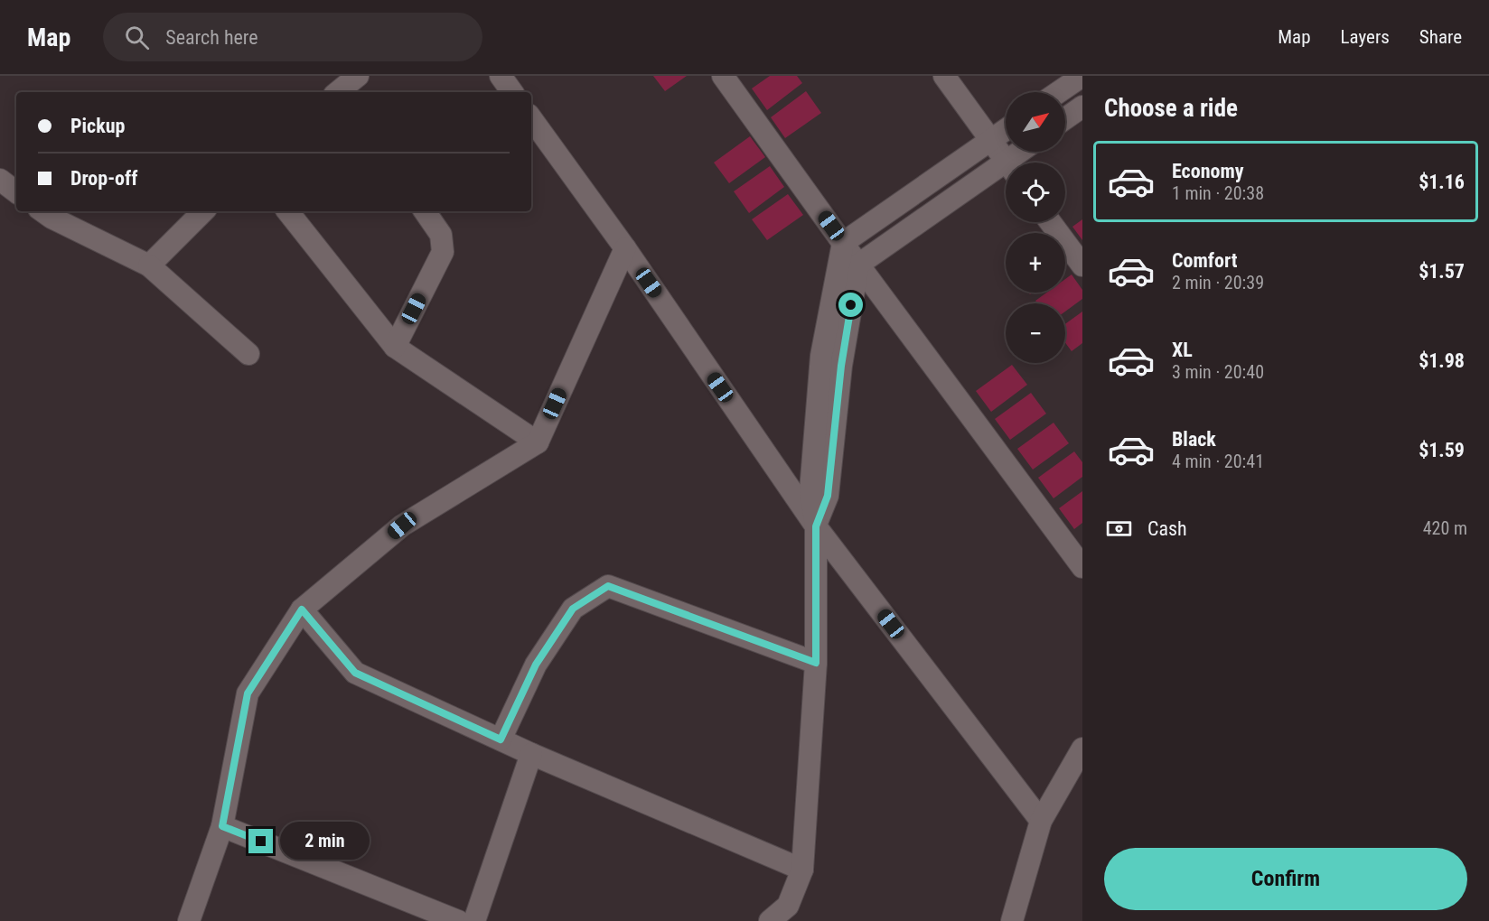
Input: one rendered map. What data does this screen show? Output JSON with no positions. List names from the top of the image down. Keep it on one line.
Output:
{"north":"top right","page":{"header":"Map","search":"Search here","nav":["Map","Layers","Share"],"heading":"Choose a ride","map_buttons":["+","−"],"banner":["Pickup","Drop-off"],"list":[{"name":"Economy","note":"1 min · 20:38","value":"$1.16"},{"name":"Comfort","note":"2 min · 20:39","value":"$1.57"},{"name":"XL","note":"3 min · 20:40","value":"$1.98"},{"name":"Black","note":"4 min · 20:41","value":"$1.59"}],"pay":["Cash","420 m"],"bubble":"2 min","buttons":"Confirm"}}
